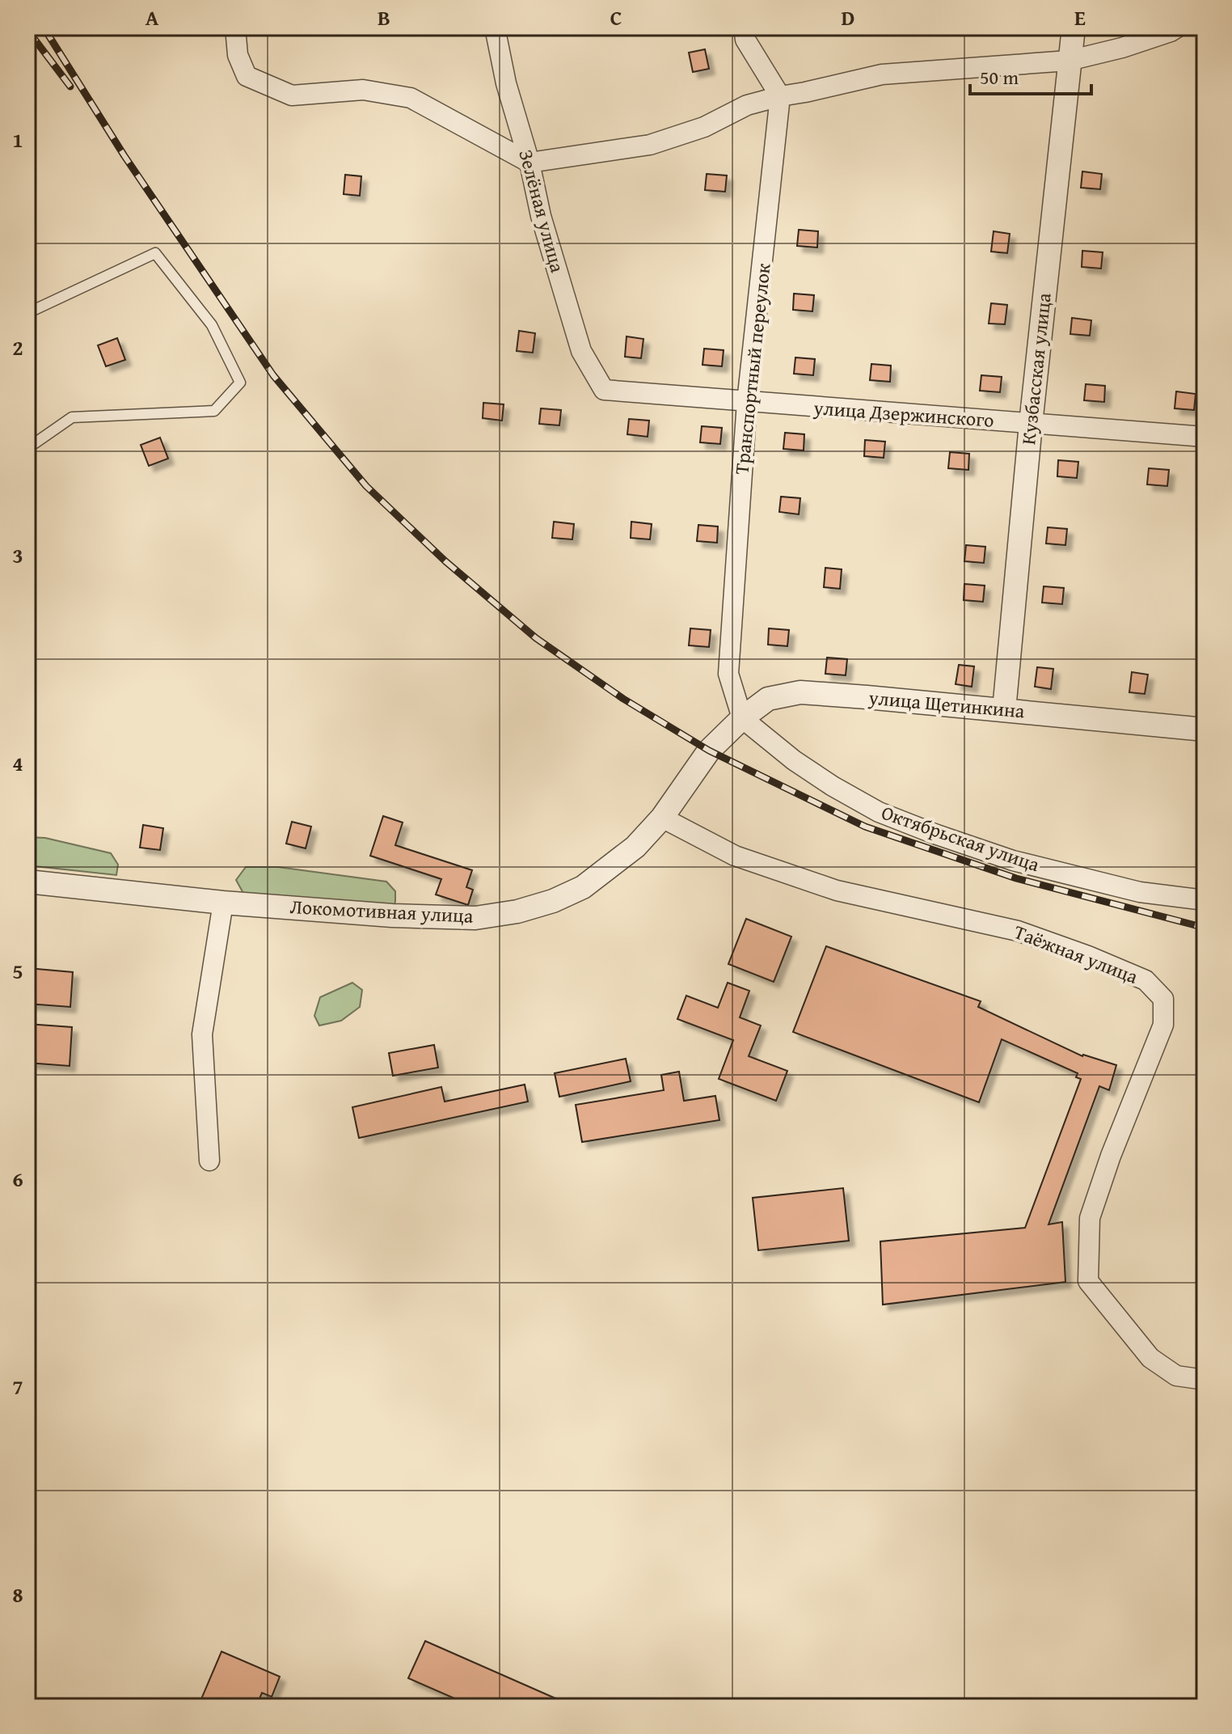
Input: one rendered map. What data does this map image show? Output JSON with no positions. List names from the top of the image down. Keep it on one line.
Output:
{"streets":{"street":["Зелёная улица","Транспортный переулок","Кузбасская улица","улица Дзержинского","улица Щетинкина","Октябрьская улица","Локомотивная улица","Таёжная улица"]},"crossings":[["Зелёная улица","улица Дзержинского"],["Транспортный переулок","улица Дзержинского"],["Транспортный переулок","улица Щетинкина"],["Транспортный переулок","Октябрьская улица"],["Кузбасская улица","улица Дзержинского"],["Кузбасская улица","улица Щетинкина"],["улица Щетинкина","Октябрьская улица"],["улица Щетинкина","Локомотивная улица"],["Локомотивная улица","Таёжная улица"]],"scale_bar":"50 m","grid":{"columns":["A","B","C","D","E"],"rows":["1","2","3","4","5","6","7","8"]}}
